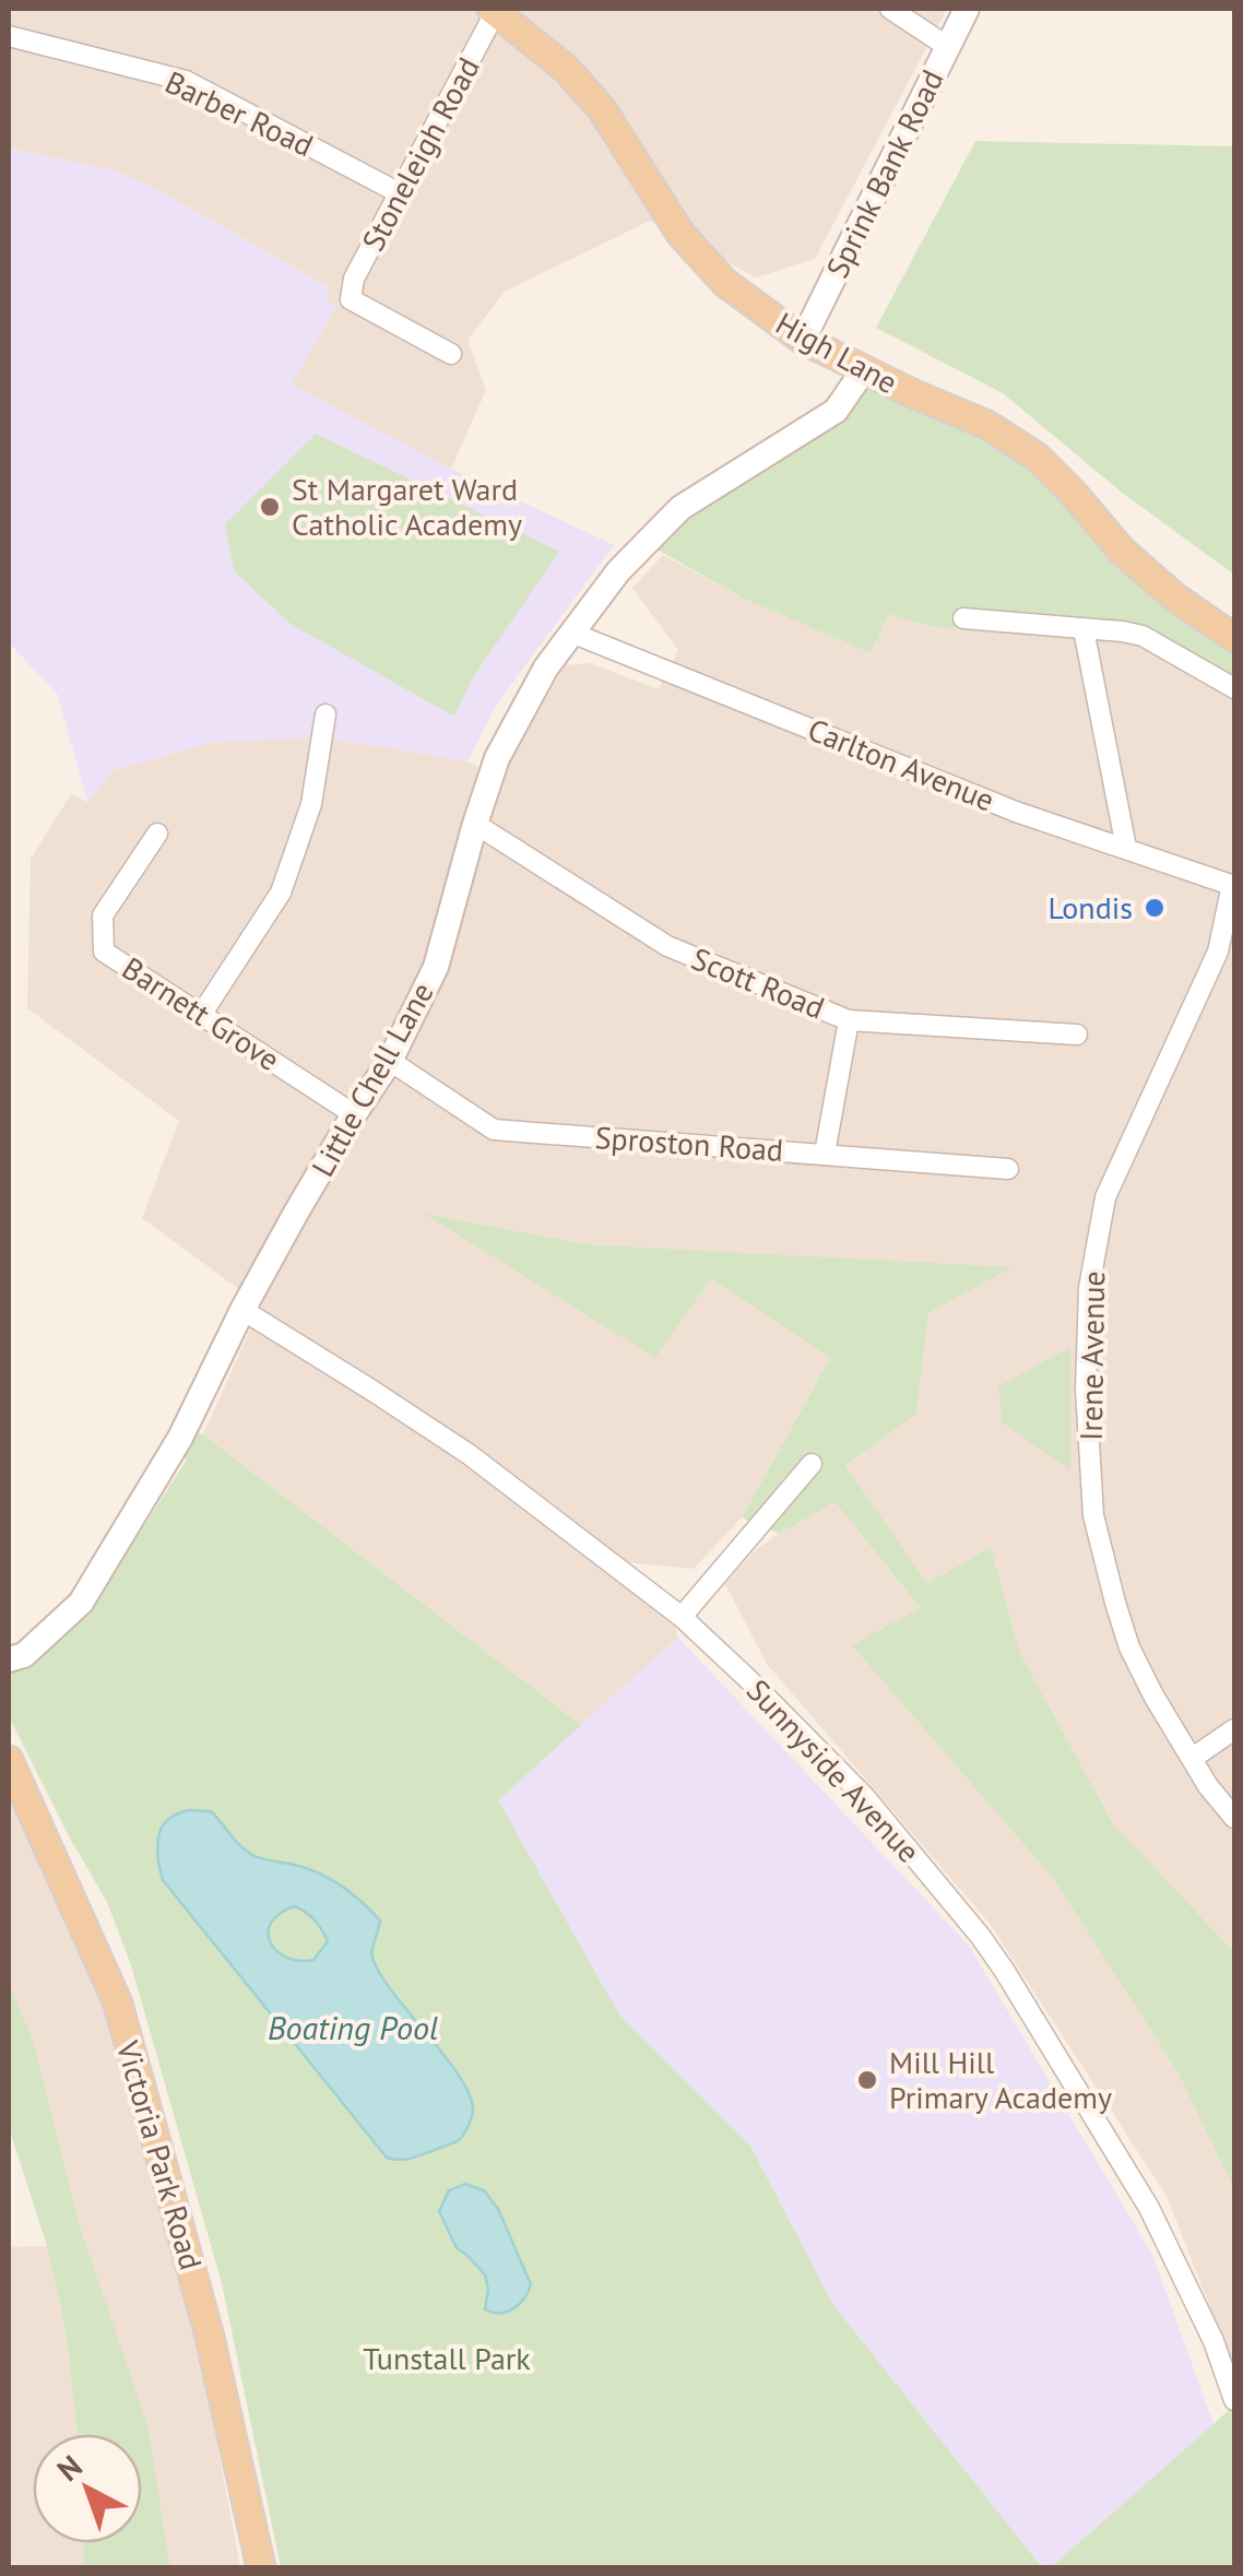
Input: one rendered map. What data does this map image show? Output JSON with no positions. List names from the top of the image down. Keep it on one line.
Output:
{"streets":{"main road":["High Lane","Victoria Park Road"],"street":["Barber Road","Stoneleigh Road","Sprink Bank Road","Carlton Avenue","Scott Road","Barnett Grove","Little Chell Lane","Sproston Road","Irene Avenue","Sunnyside Avenue"]},"crossings":[["Barber Road","Stoneleigh Road"],["Stoneleigh Road","High Lane"],["Sprink Bank Road","High Lane"],["High Lane","Little Chell Lane"],["Carlton Avenue","Little Chell Lane"],["Carlton Avenue","Irene Avenue"],["Scott Road","Little Chell Lane"],["Barnett Grove","Little Chell Lane"],["Little Chell Lane","Sproston Road"],["Little Chell Lane","Sunnyside Avenue"]],"water":["Boating Pool"],"parks":["Tunstall Park"],"places":["St Margaret Ward Catholic Academy","Londis","Mill Hill Primary Academy"],"north":"top left"}
